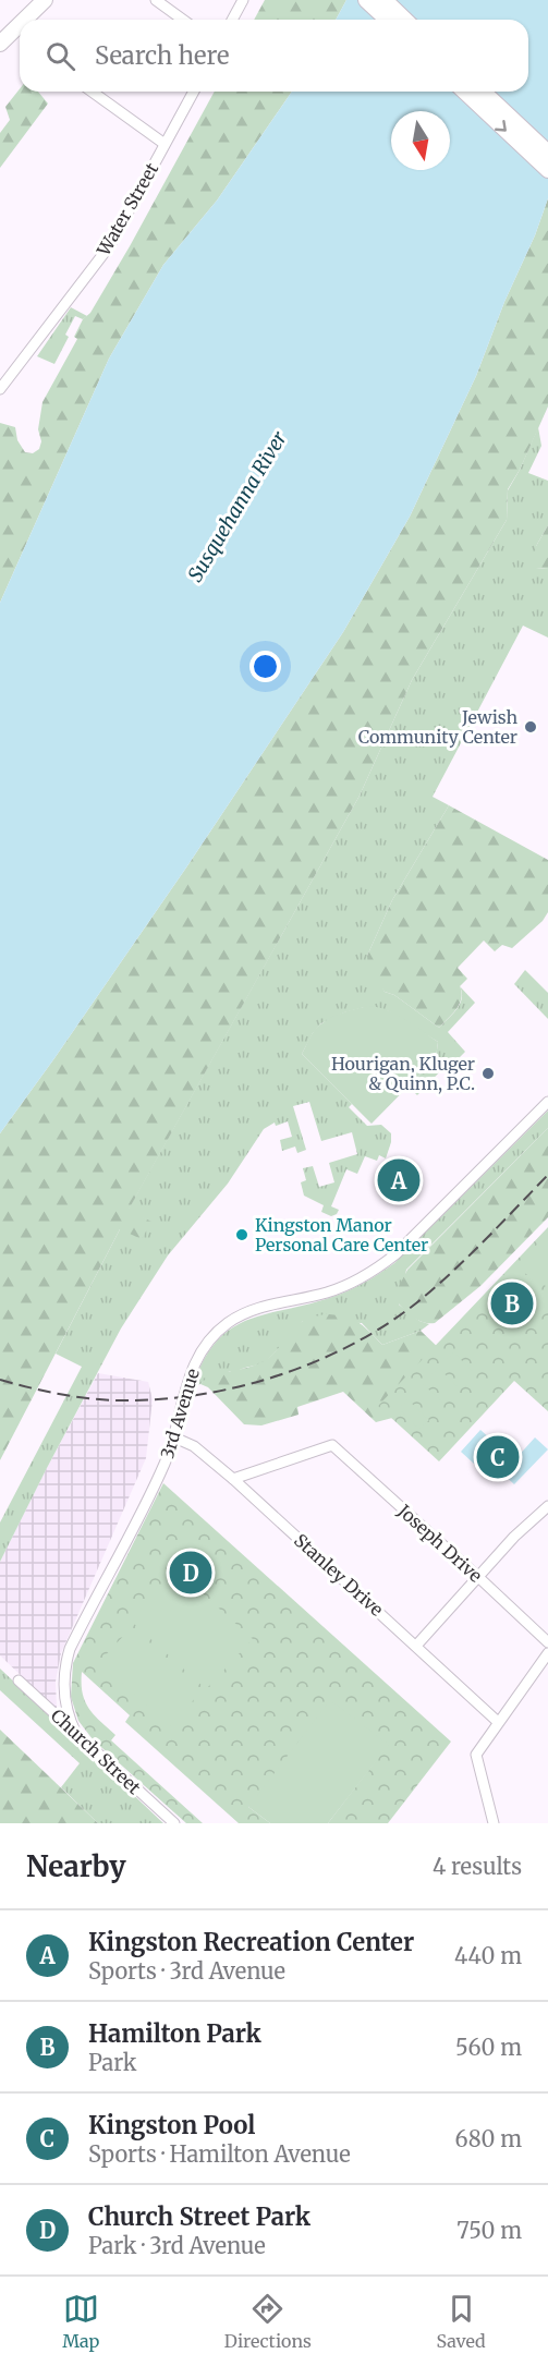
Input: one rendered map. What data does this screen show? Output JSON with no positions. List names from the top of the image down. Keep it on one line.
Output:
{"streets":{"street":["Water Street","3rd Avenue","Joseph Drive","Stanley Drive","Church Street"]},"crossings":[["3rd Avenue","Stanley Drive"],["3rd Avenue","Church Street"],["Joseph Drive","Stanley Drive"]],"water":["Susquehanna River"],"places":["Jewish Community Center","Hourigan, Kluger & Quinn, P.C.","Kingston Manor Personal Care Center"],"north":"bottom","page":{"search":"Search here","pins":["A","B","C","D"],"heading":["Nearby","4 results"],"list":[{"mark":"A","name":"Kingston Recreation Center","note":"Sports · 3rd Avenue","value":"440 m"},{"mark":"B","name":"Hamilton Park","note":"Park","value":"560 m"},{"mark":"C","name":"Kingston Pool","note":"Sports · Hamilton Avenue","value":"680 m"},{"mark":"D","name":"Church Street Park","note":"Park · 3rd Avenue","value":"750 m"}],"nav":["Map","Directions","Saved"]}}
